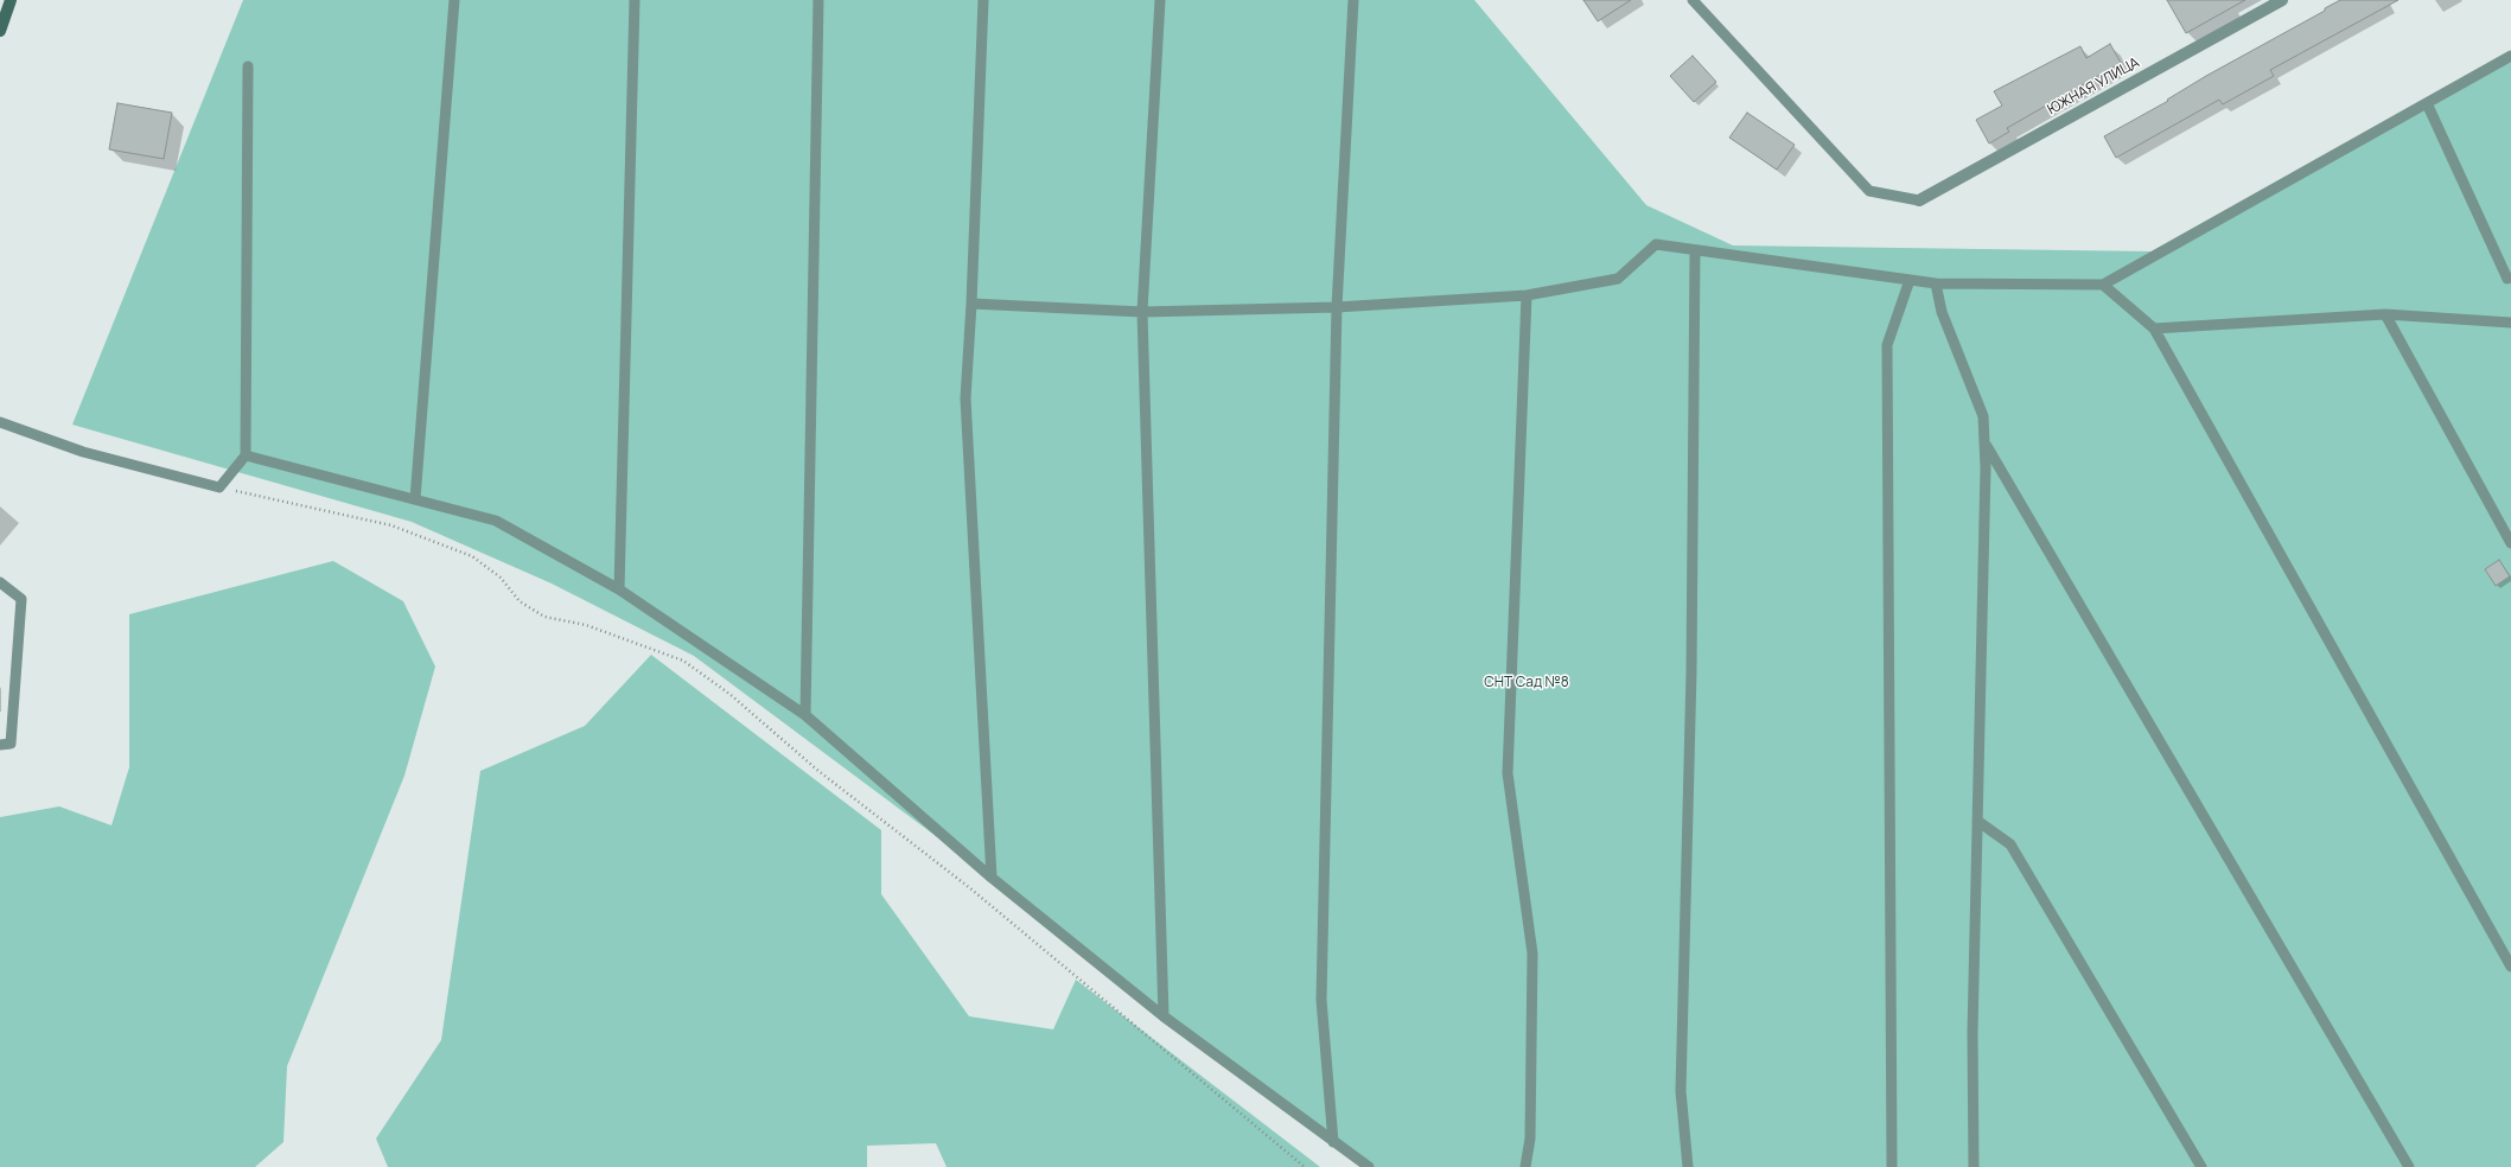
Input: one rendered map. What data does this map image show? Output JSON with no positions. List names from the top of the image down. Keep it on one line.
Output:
{"streets":{"street":["ЮЖНАЯ УЛИЦА"]},"parks":["СНТ Сад №8"]}
